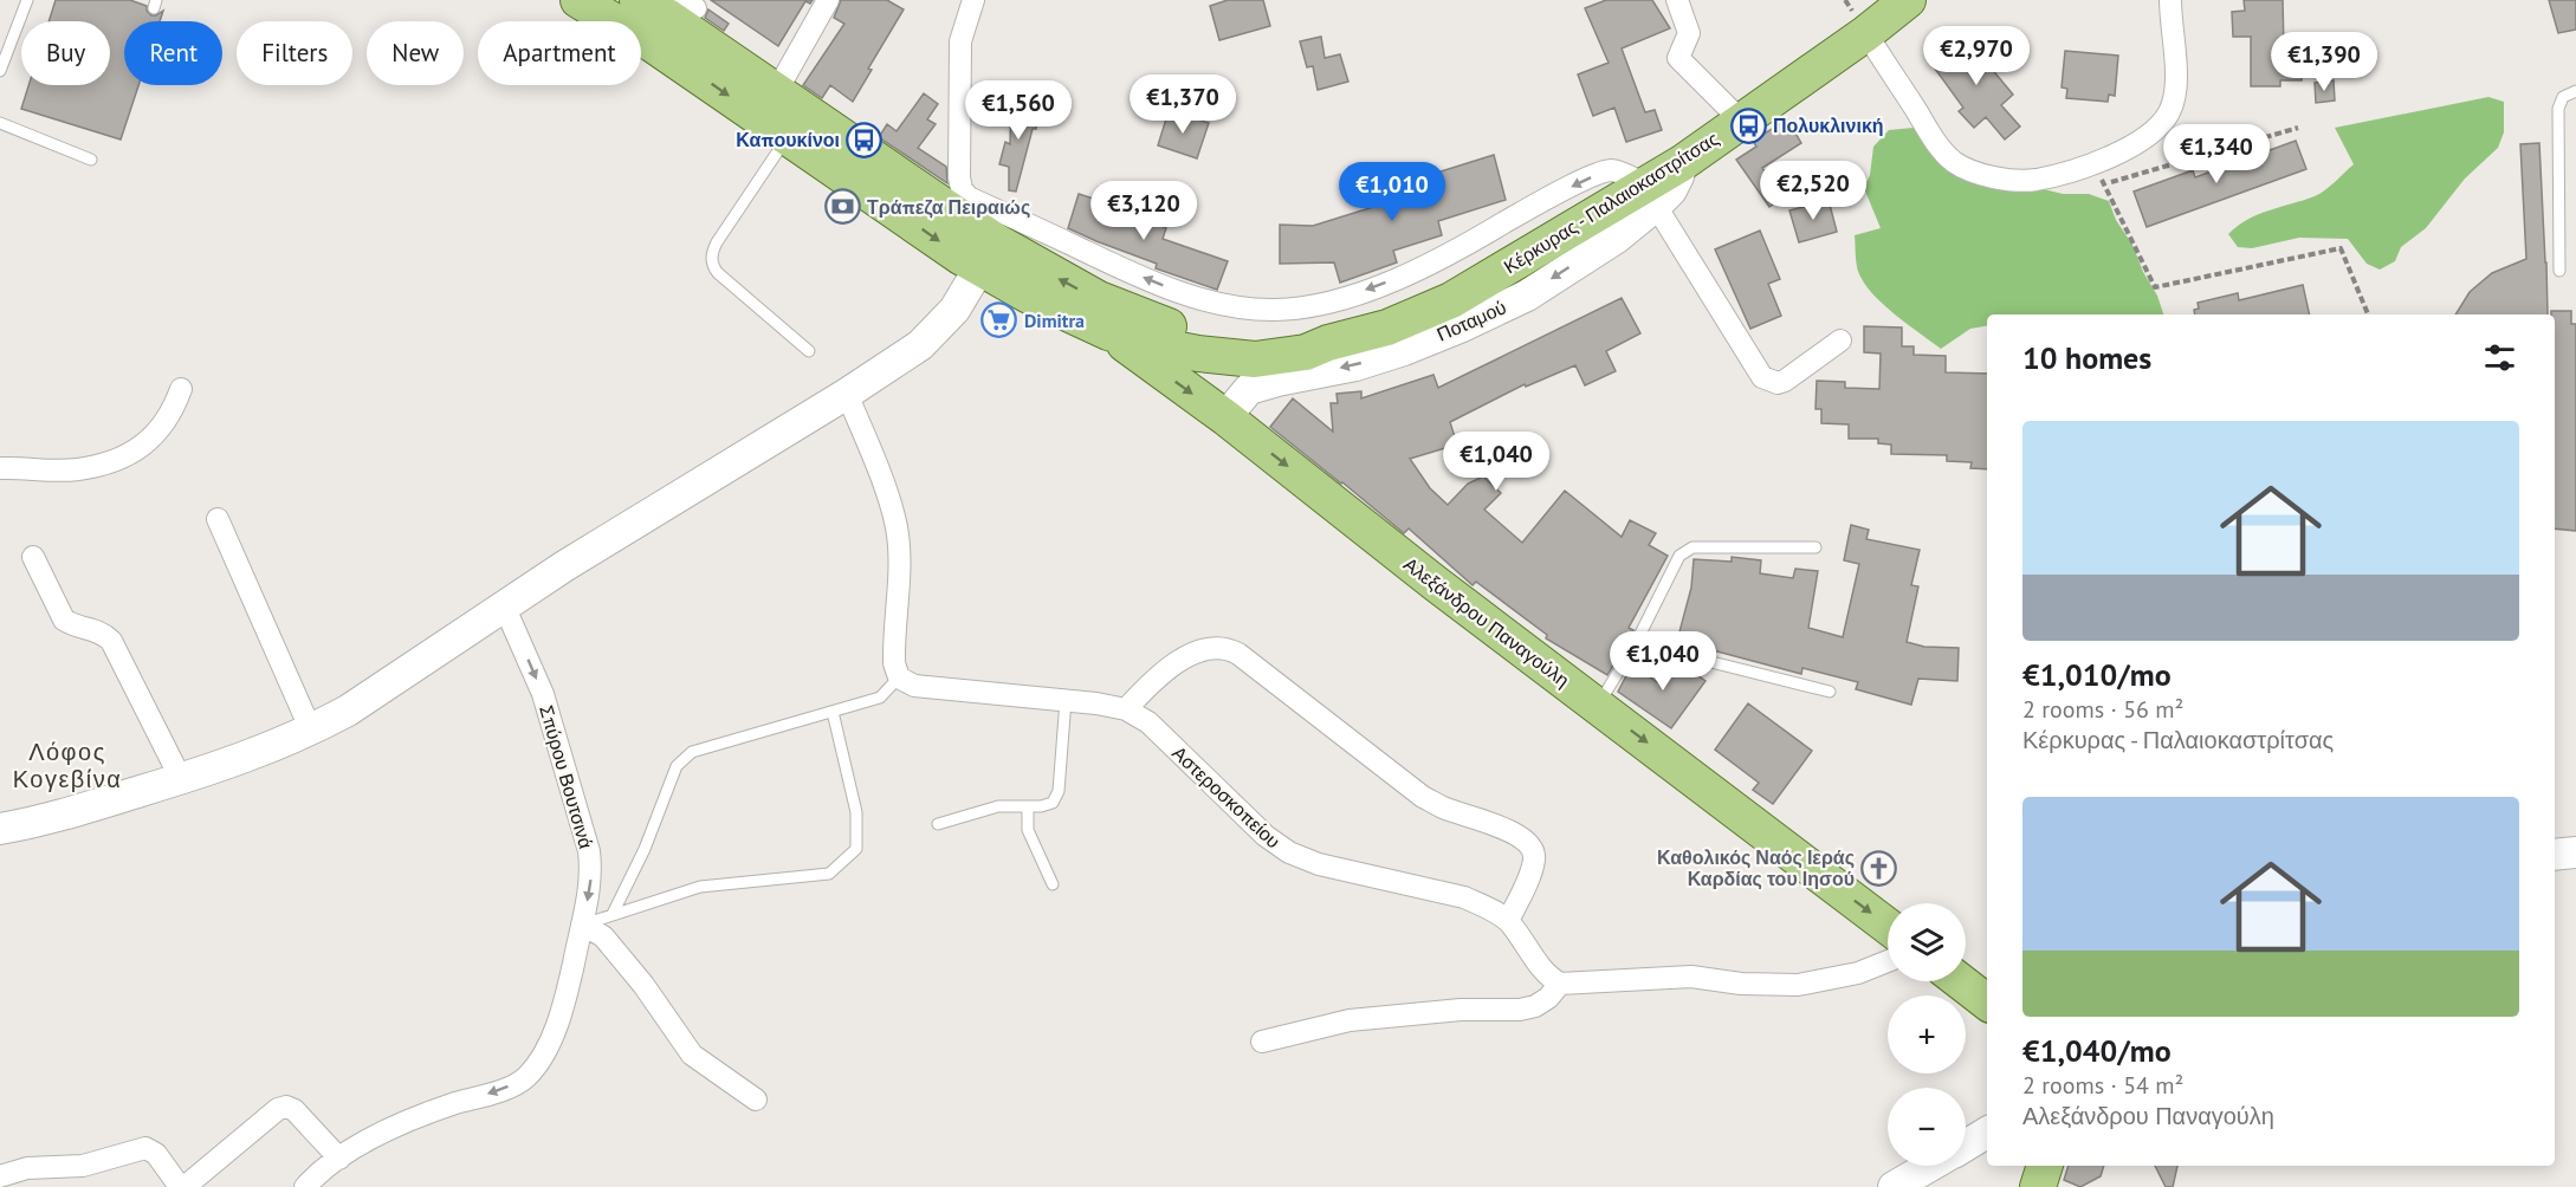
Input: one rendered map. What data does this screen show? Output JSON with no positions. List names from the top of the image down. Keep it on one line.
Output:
{"streets":{"main road":["Κέρκυρας - Παλαιοκαστρίτσας","Αλεξάνδρου Παναγούλη"],"street":["Ποταμού","Σπύρου Βουτσινά","Αστεροσκοπείου"]},"crossings":[["Κέρκυρας - Παλαιοκαστρίτσας","Ποταμού"],["Κέρκυρας - Παλαιοκαστρίτσας","Αλεξάνδρου Παναγούλη"],["Ποταμού","Αλεξάνδρου Παναγούλη"]],"one_way":["Ποταμού","Αλεξάνδρου Παναγούλη","Σπύρου Βουτσινά"],"districts":["Λόφος Κογεβίνα"],"places":{"bus stop":["Πολυκλινική","Καπουκίνοι"],"bank":["Τράπεζα Πειραιώς"],"supermarket":["Dimitra"],"church":["Καθολικός Ναός Ιεράς Καρδίας του Ιησού"]},"page":{"chip":["Buy","Rent","Filters","New","Apartment"],"price":["€2,970","€1,390","€1,370","€1,560","€1,340","€2,520","€1,010","€3,120","€1,040","€1,040"],"heading":"10 homes","list":[{"name":"€1,010/mo","note":"2 rooms · 56 m² · Κέρκυρας - Παλαιοκαστρίτσας"},{"name":"€1,040/mo","note":"2 rooms · 54 m² · Αλεξάνδρου Παναγούλη"}],"map_buttons":["+","−"]}}
